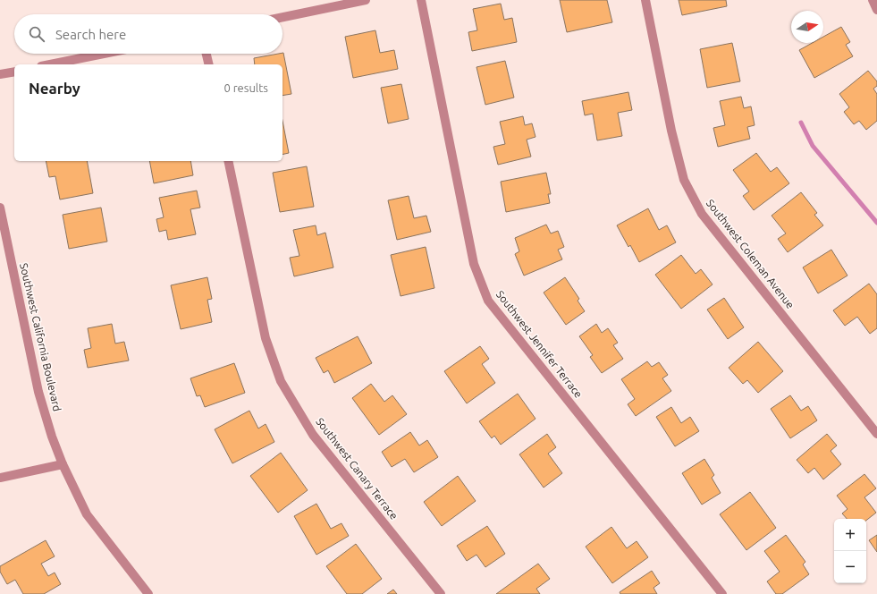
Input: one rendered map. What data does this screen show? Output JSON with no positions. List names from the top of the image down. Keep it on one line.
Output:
{"streets":{"street":["Southwest Coleman Avenue","Southwest California Boulevard","Southwest Jennifer Terrace","Southwest Canary Terrace"]},"north":"right","page":{"search":"Search here","heading":["Nearby","0 results"],"map_buttons":["+","−"]}}
